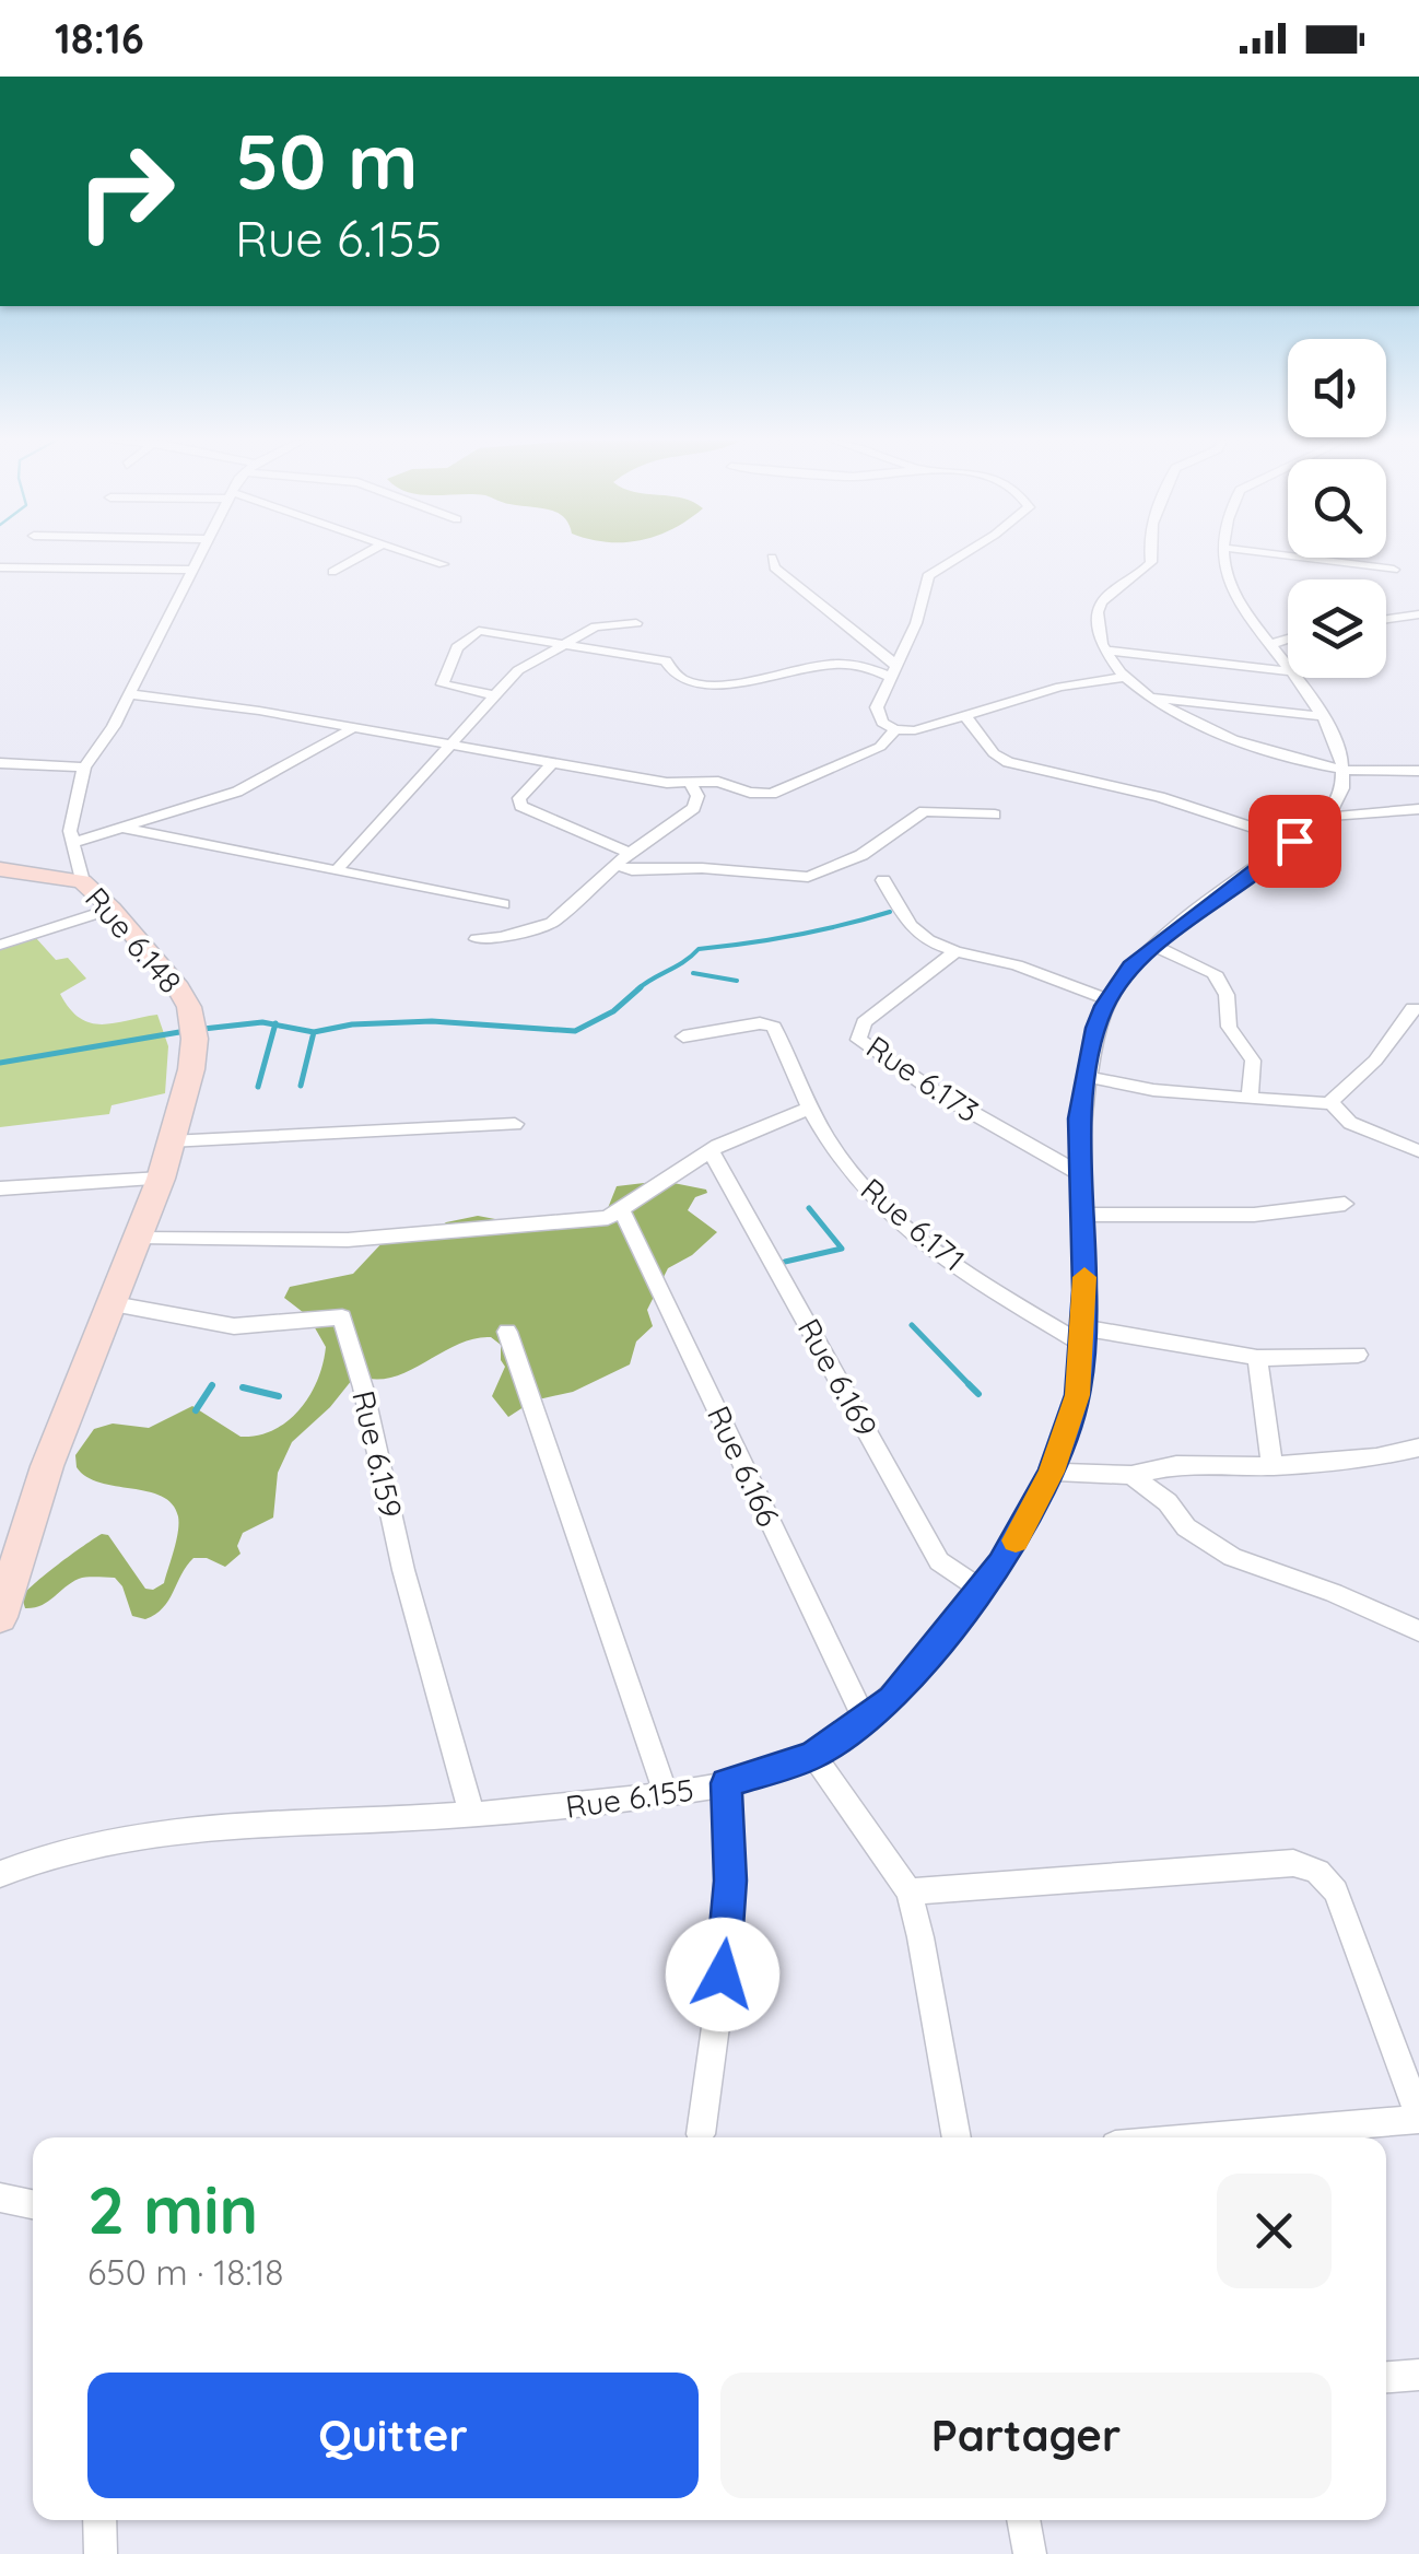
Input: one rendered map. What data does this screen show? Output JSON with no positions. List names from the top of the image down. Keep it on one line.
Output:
{"streets":{"street":["Rue 6.148","Rue 6.173","Rue 6.171","Rue 6.169","Rue 6.159","Rue 6.166","Rue 6.155"]},"crossings":[["Rue 6.148","Rue 6.159"],["Rue 6.173","Rue 6.155"],["Rue 6.171","Rue 6.155"],["Rue 6.169","Rue 6.155"],["Rue 6.159","Rue 6.155"],["Rue 6.166","Rue 6.155"]],"page":{"status":"18:16","turn":["50 m","Rue 6.155"],"heading":["2 min","650 m · 18:18"],"buttons":["Quitter","Partager"]}}
